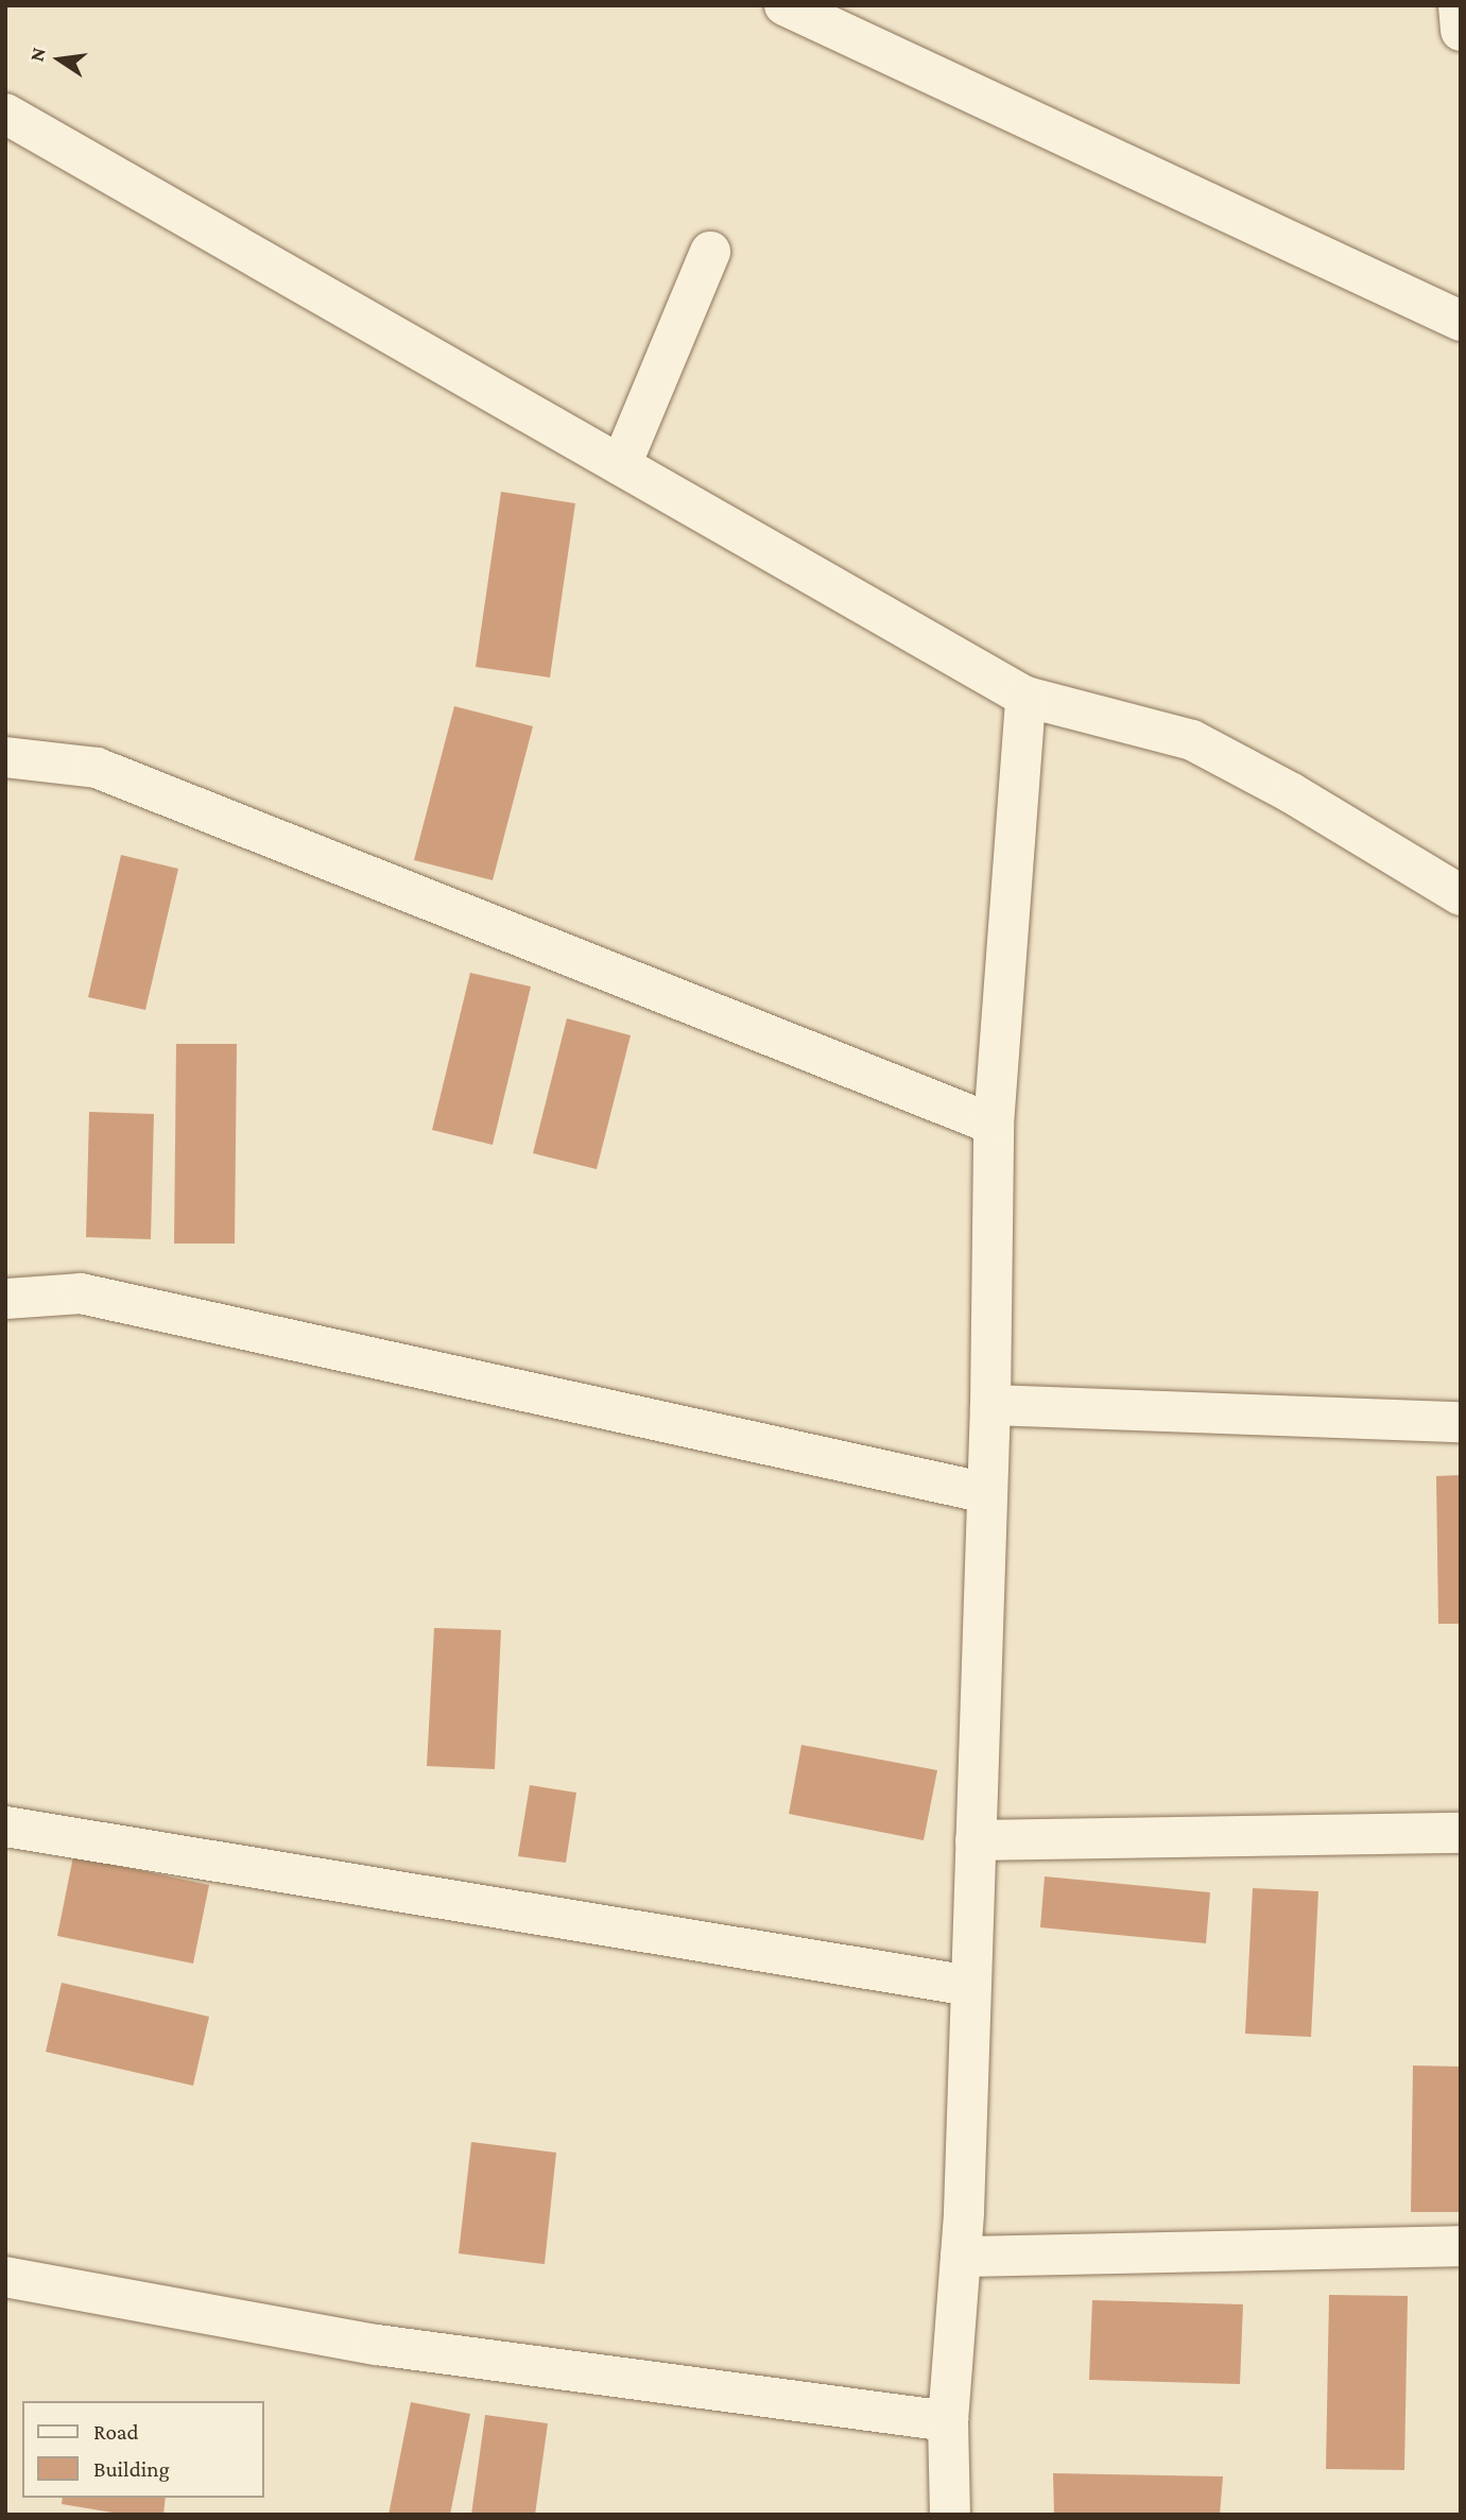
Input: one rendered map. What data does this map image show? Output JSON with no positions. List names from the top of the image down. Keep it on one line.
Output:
{"legend":["Road","Building"],"north":"left"}
